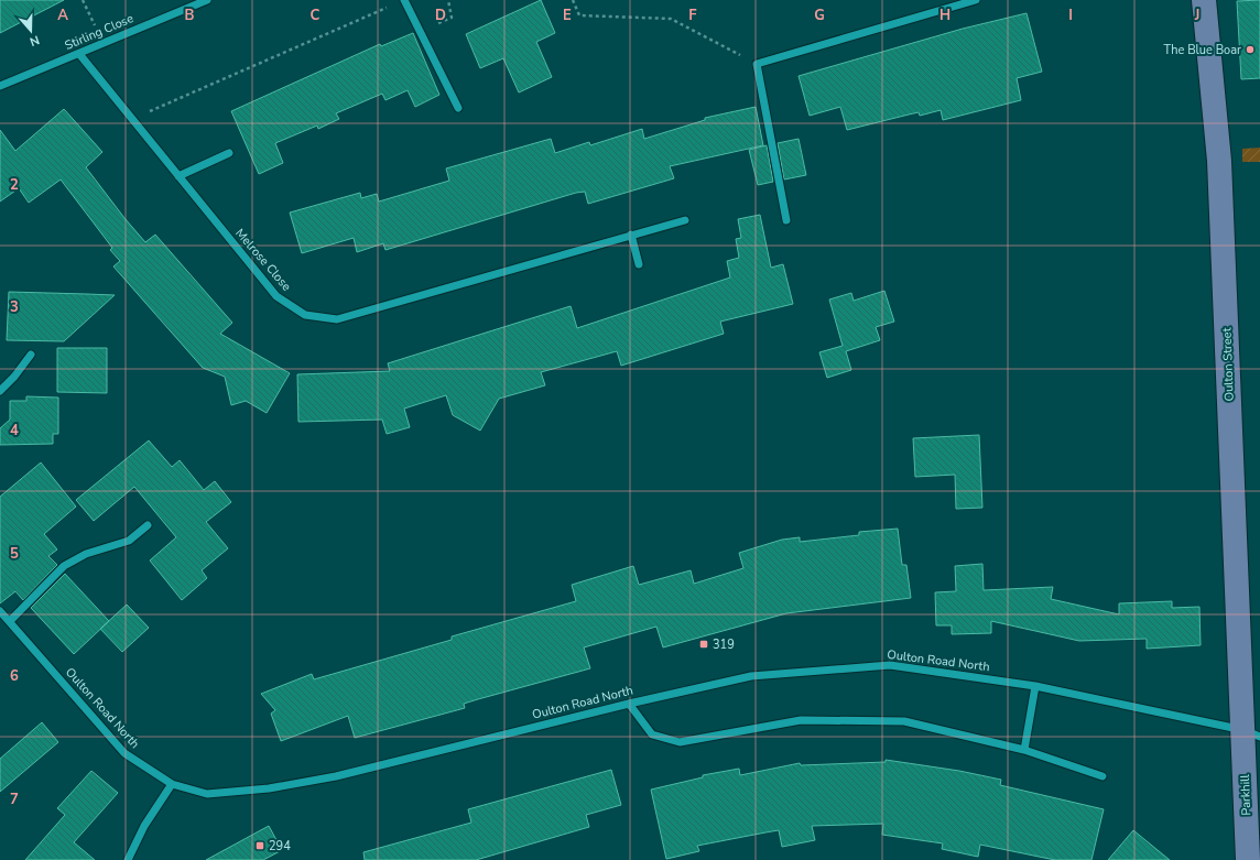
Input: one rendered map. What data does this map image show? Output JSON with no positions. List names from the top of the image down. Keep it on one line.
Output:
{"streets":{"main road":["Oulton Street","Parkhill"],"street":["Stirling Close","Melrose Close","Oulton Road North"]},"crossings":[["Stirling Close","Melrose Close"],["Oulton Street","Oulton Road North"],["Oulton Street","Parkhill"],["Oulton Road North","Parkhill"]],"places":{"other":["The Blue Boar"],"transit":["319","294"]},"north":"bottom","grid":{"columns":["A","B","C","D","E","F","G","H","I","J"],"rows":["2","3","4","5","6","7"]}}
